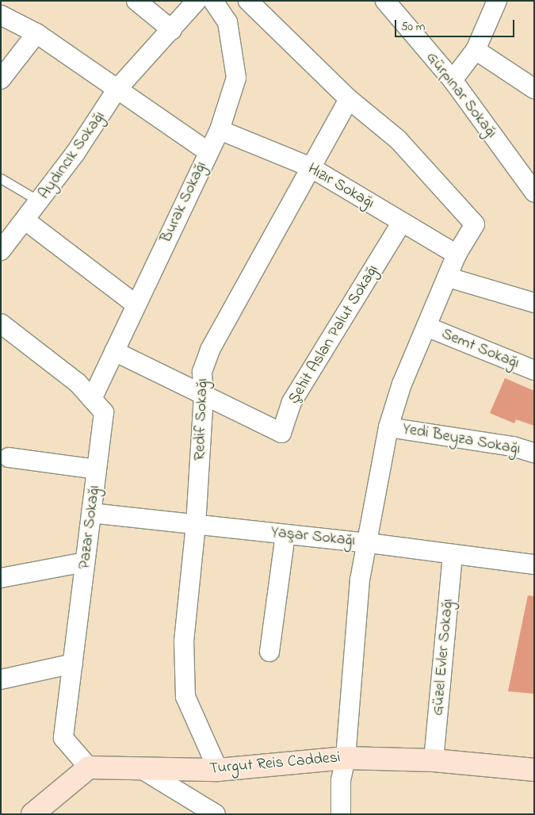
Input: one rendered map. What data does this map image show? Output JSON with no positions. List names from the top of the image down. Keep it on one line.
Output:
{"streets":{"street":["Gürpınar Sokağı","Aydıncık Sokağı","Hızır Sokağı","Burak Sokağı","Şehit Aslan Palut Sokağı","Semt Sokağı","Redif Sokağı","Yedi Beyza Sokağı","Pazar Sokağı","Yaşar Sokağı","Güzel Evler Sokağı","Turgut Reis Caddesi"]},"crossings":[["Hızır Sokağı","Burak Sokağı"],["Hızır Sokağı","Şehit Aslan Palut Sokağı"],["Hızır Sokağı","Redif Sokağı"],["Burak Sokağı","Şehit Aslan Palut Sokağı"],["Burak Sokağı","Pazar Sokağı"],["Şehit Aslan Palut Sokağı","Redif Sokağı"],["Redif Sokağı","Yaşar Sokağı"],["Redif Sokağı","Turgut Reis Caddesi"],["Pazar Sokağı","Yaşar Sokağı"],["Pazar Sokağı","Turgut Reis Caddesi"],["Yaşar Sokağı","Güzel Evler Sokağı"],["Güzel Evler Sokağı","Turgut Reis Caddesi"]],"scale_bar":"50 m"}
